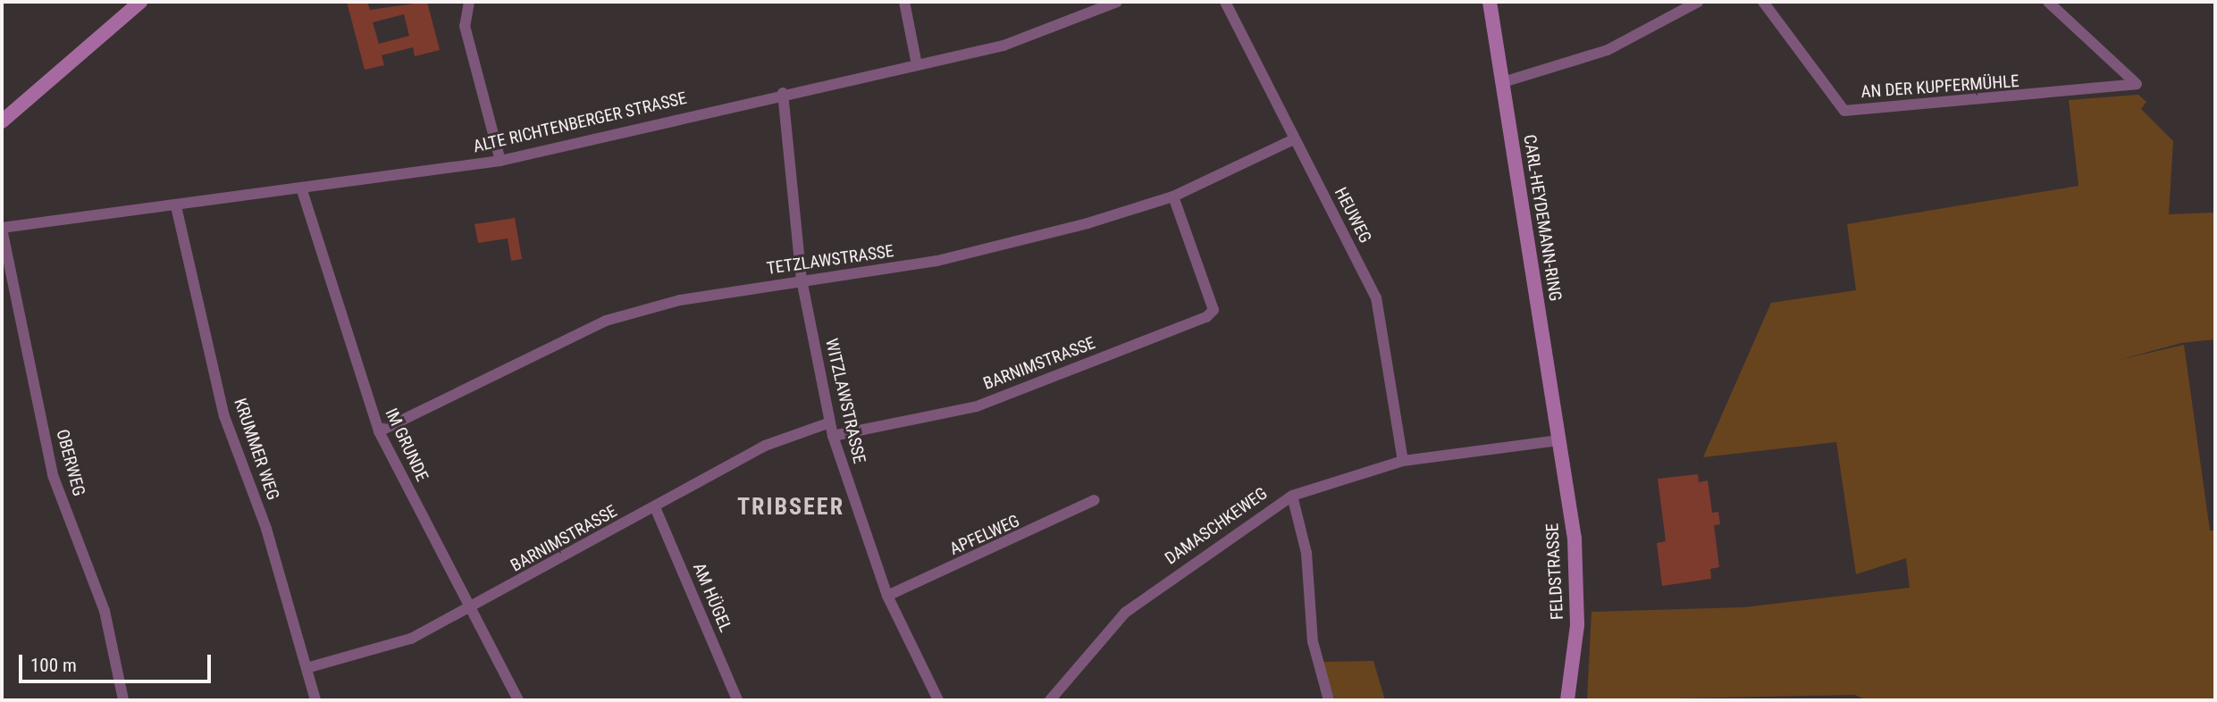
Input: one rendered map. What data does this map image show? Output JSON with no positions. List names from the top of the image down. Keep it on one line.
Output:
{"streets":{"main road":["CARL-HEYDEMANN-RING","FELDSTRASSE"],"street":["AN DER KUPFERMÜHLE","ALTE RICHTENBERGER STRASSE","HEUWEG","TETZLAWSTRASSE","BARNIMSTRASSE","WITZLAWSTRASSE","IM GRUNDE","KRUMMER WEG","OBERWEG","DAMASCHKEWEG","APFELWEG","AM HÜGEL"]},"crossings":[["ALTE RICHTENBERGER STRASSE","WITZLAWSTRASSE"],["ALTE RICHTENBERGER STRASSE","IM GRUNDE"],["ALTE RICHTENBERGER STRASSE","KRUMMER WEG"],["ALTE RICHTENBERGER STRASSE","OBERWEG"],["HEUWEG","TETZLAWSTRASSE"],["HEUWEG","DAMASCHKEWEG"],["CARL-HEYDEMANN-RING","DAMASCHKEWEG"],["CARL-HEYDEMANN-RING","FELDSTRASSE"],["TETZLAWSTRASSE","BARNIMSTRASSE"],["TETZLAWSTRASSE","WITZLAWSTRASSE"],["TETZLAWSTRASSE","IM GRUNDE"],["BARNIMSTRASSE","WITZLAWSTRASSE"],["BARNIMSTRASSE","IM GRUNDE"],["BARNIMSTRASSE","KRUMMER WEG"],["BARNIMSTRASSE","AM HÜGEL"],["WITZLAWSTRASSE","APFELWEG"],["DAMASCHKEWEG","FELDSTRASSE"]],"districts":["TRIBSEER"],"scale_bar":"100 m"}
